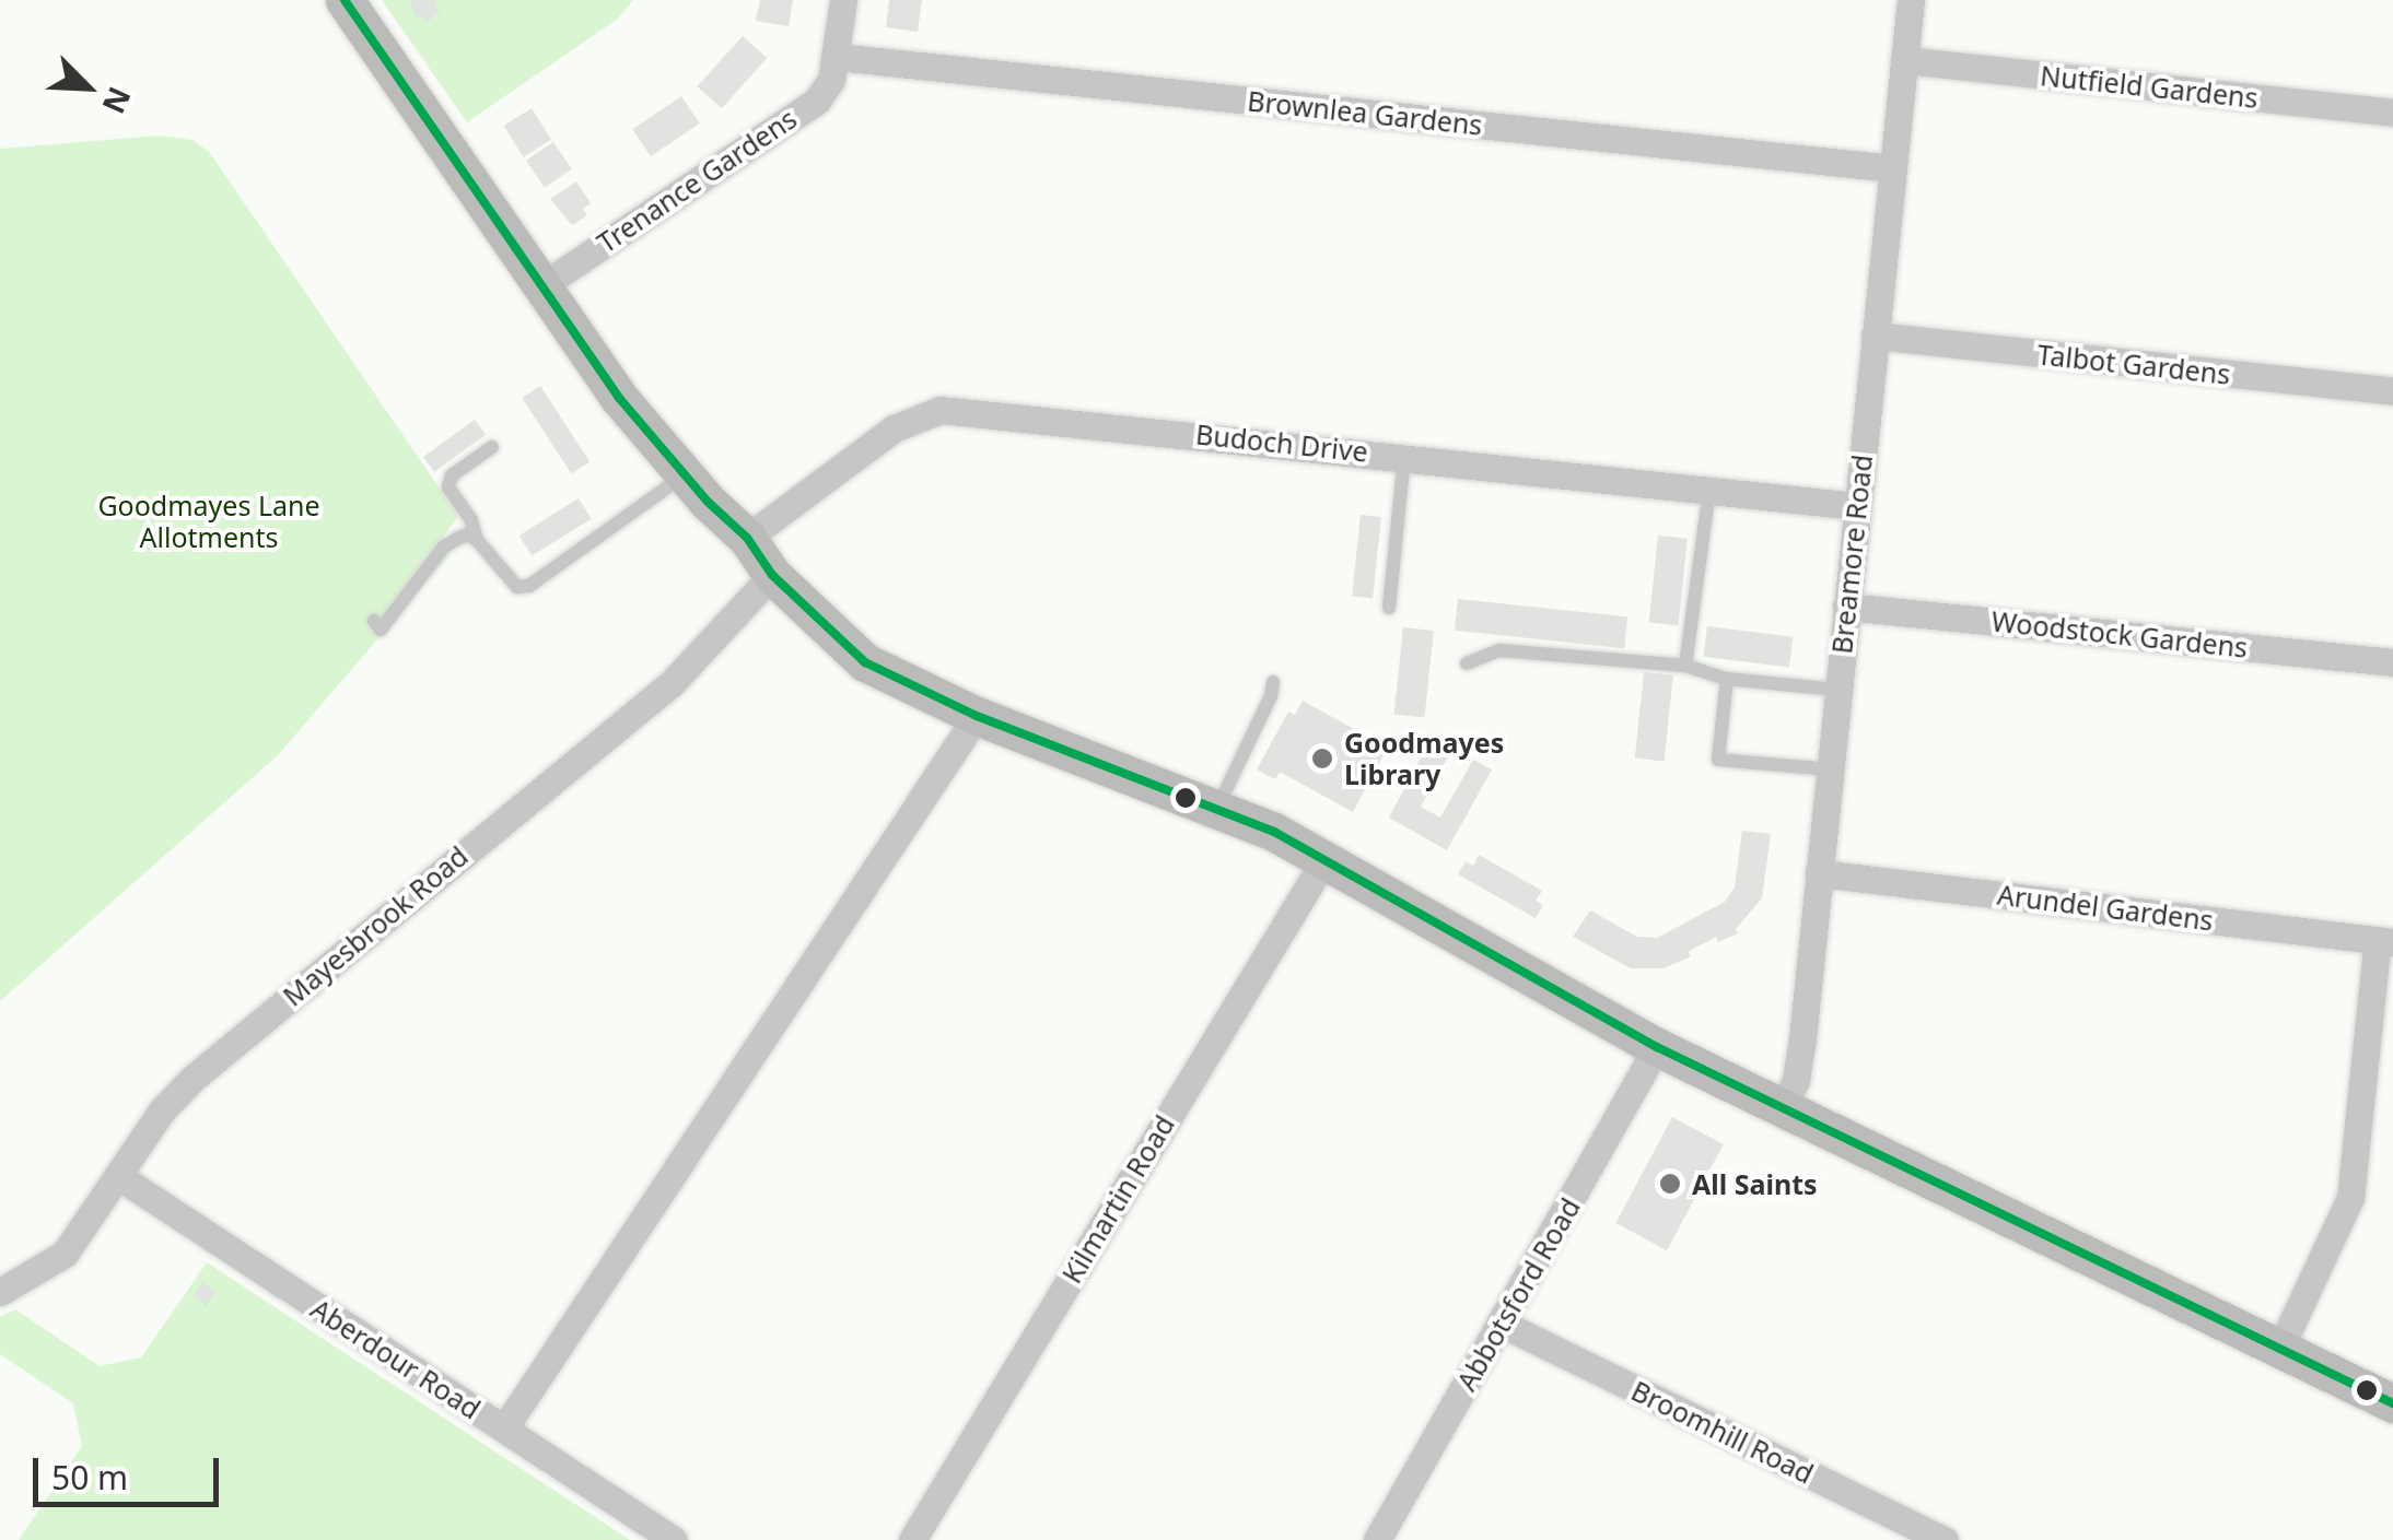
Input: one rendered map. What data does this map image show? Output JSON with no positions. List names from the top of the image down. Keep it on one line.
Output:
{"streets":{"street":["Nutfield Gardens","Brownlea Gardens","Trenance Gardens","Talbot Gardens","Budoch Drive","Breamore Road","Woodstock Gardens","Arundel Gardens","Mayesbrook Road","Kilmartin Road","Abbotsford Road","Aberdour Road","Broomhill Road"]},"crossings":[["Nutfield Gardens","Breamore Road"],["Brownlea Gardens","Trenance Gardens"],["Brownlea Gardens","Breamore Road"],["Talbot Gardens","Breamore Road"],["Budoch Drive","Breamore Road"],["Breamore Road","Woodstock Gardens"],["Breamore Road","Arundel Gardens"],["Mayesbrook Road","Aberdour Road"],["Abbotsford Road","Broomhill Road"]],"parks":["Goodmayes Lane Allotments"],"places":["Goodmayes Library","All Saints"],"scale_bar":"50 m","north":"bottom right"}
